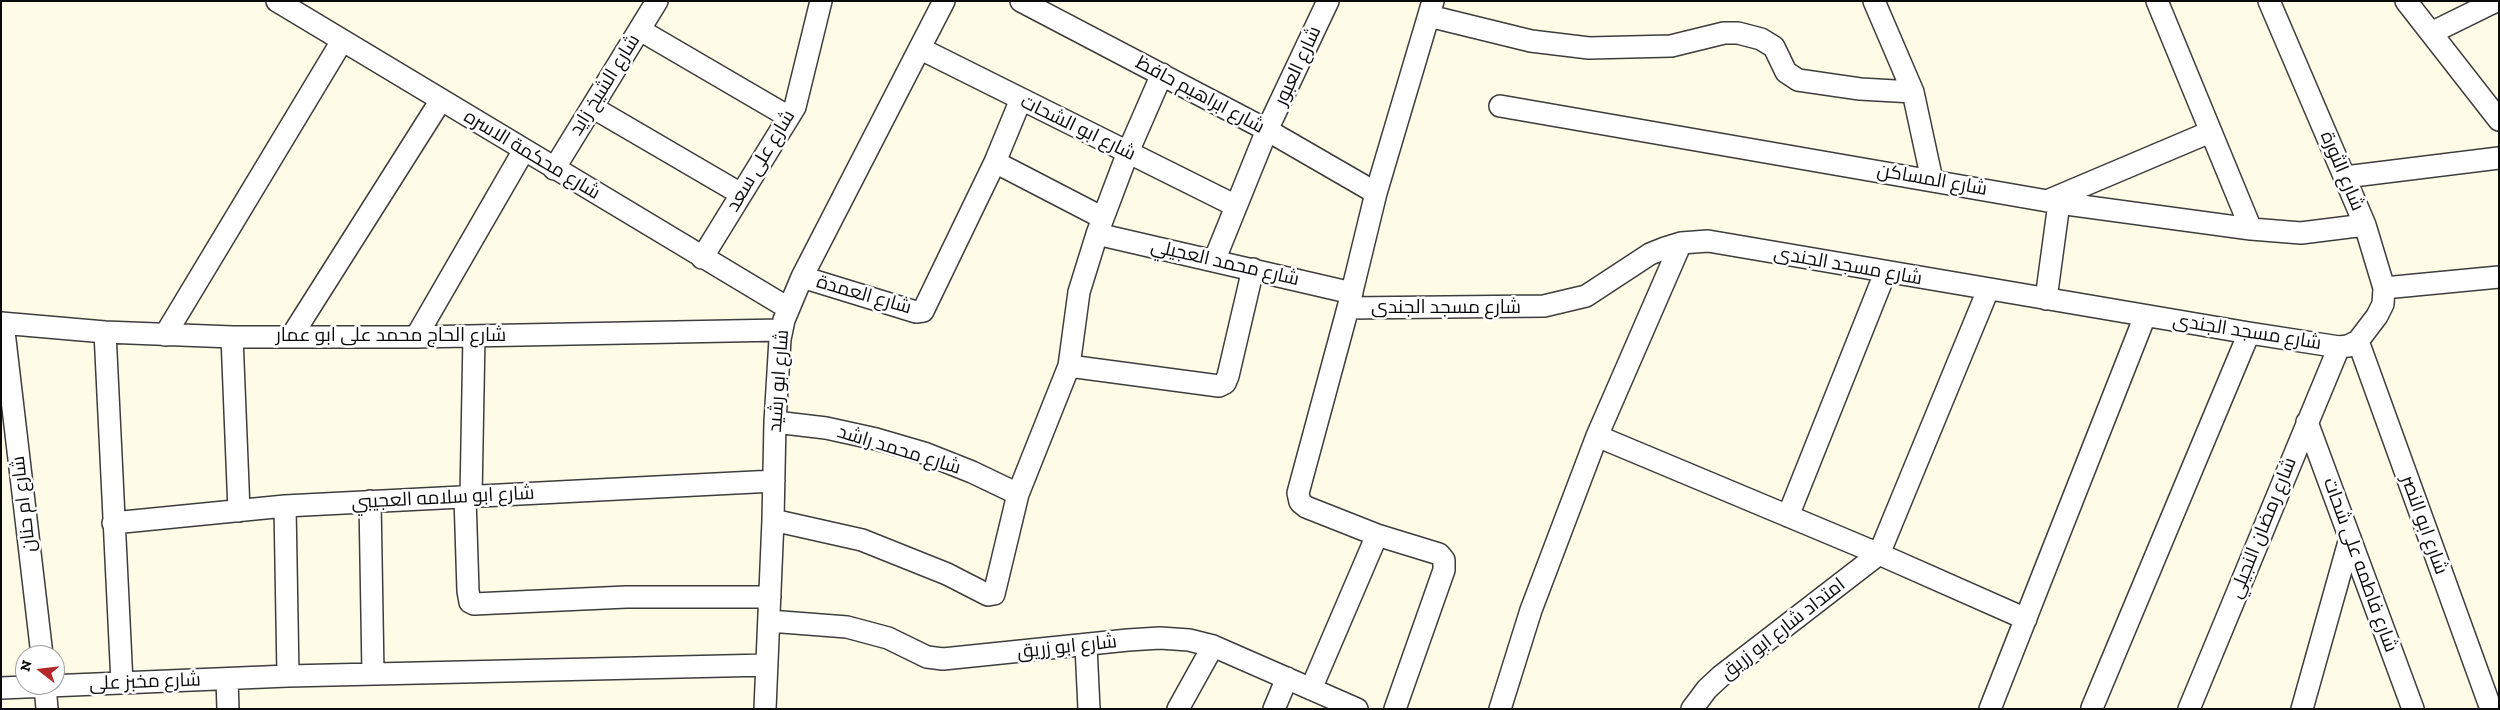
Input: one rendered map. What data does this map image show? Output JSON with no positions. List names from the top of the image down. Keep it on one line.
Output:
{"streets":{"street":["شارع العبور","شارع الشيخ زايد","شارع ابراهيم حافظ","شارع ابو الشحات","شارع محكمة الاسره","شارع على سعد","شارع الثورة","شارع المساكن","شارع محمد العجيلي","شارع مسجد الجندى","شارع العمدة","شارع الحاج محمد على ابو عمار","شارع ابو رشيد","شارع محمد راشد","شارع ابو سلامه العجيبي","شارع ام حنان","شارع ابو النصر","شارع رمضان النجيلي","شارع فاطمه على شحات","امتداد شارع ابو زريق","شارع ابو زريق","شارع مخبز على"]},"crossings":[["شارع العبور","شارع ابراهيم حافظ"],["شارع العبور","شارع ابو الشحات"],["شارع العبور","شارع محمد العجيلي"],["شارع الشيخ زايد","شارع محكمة الاسره"],["شارع ابو الشحات","شارع ابو رشيد"],["شارع محكمة الاسره","شارع على سعد"],["شارع محكمة الاسره","شارع ابو رشيد"],["شارع الثورة","شارع المساكن"],["شارع الثورة","شارع مسجد الجندى"],["شارع الثورة","شارع ابو النصر"],["شارع الثورة","شارع رمضان النجيلي"],["شارع محمد العجيلي","شارع مسجد الجندى"],["شارع محمد العجيلي","شارع العمدة"],["شارع مسجد الجندى","شارع ابو النصر"],["شارع مسجد الجندى","شارع رمضان النجيلي"],["شارع العمدة","شارع ابو رشيد"],["شارع الحاج محمد على ابو عمار","شارع ابو رشيد"],["شارع الحاج محمد على ابو عمار","شارع ام حنان"],["شارع ابو رشيد","شارع محمد راشد"],["شارع ابو رشيد","شارع ابو سلامه العجيبي"],["شارع ابو رشيد","شارع ابو زريق"],["شارع ابو رشيد","شارع مخبز على"],["شارع ابو النصر","شارع رمضان النجيلي"],["شارع رمضان النجيلي","شارع فاطمه على شحات"]],"north":"left"}
